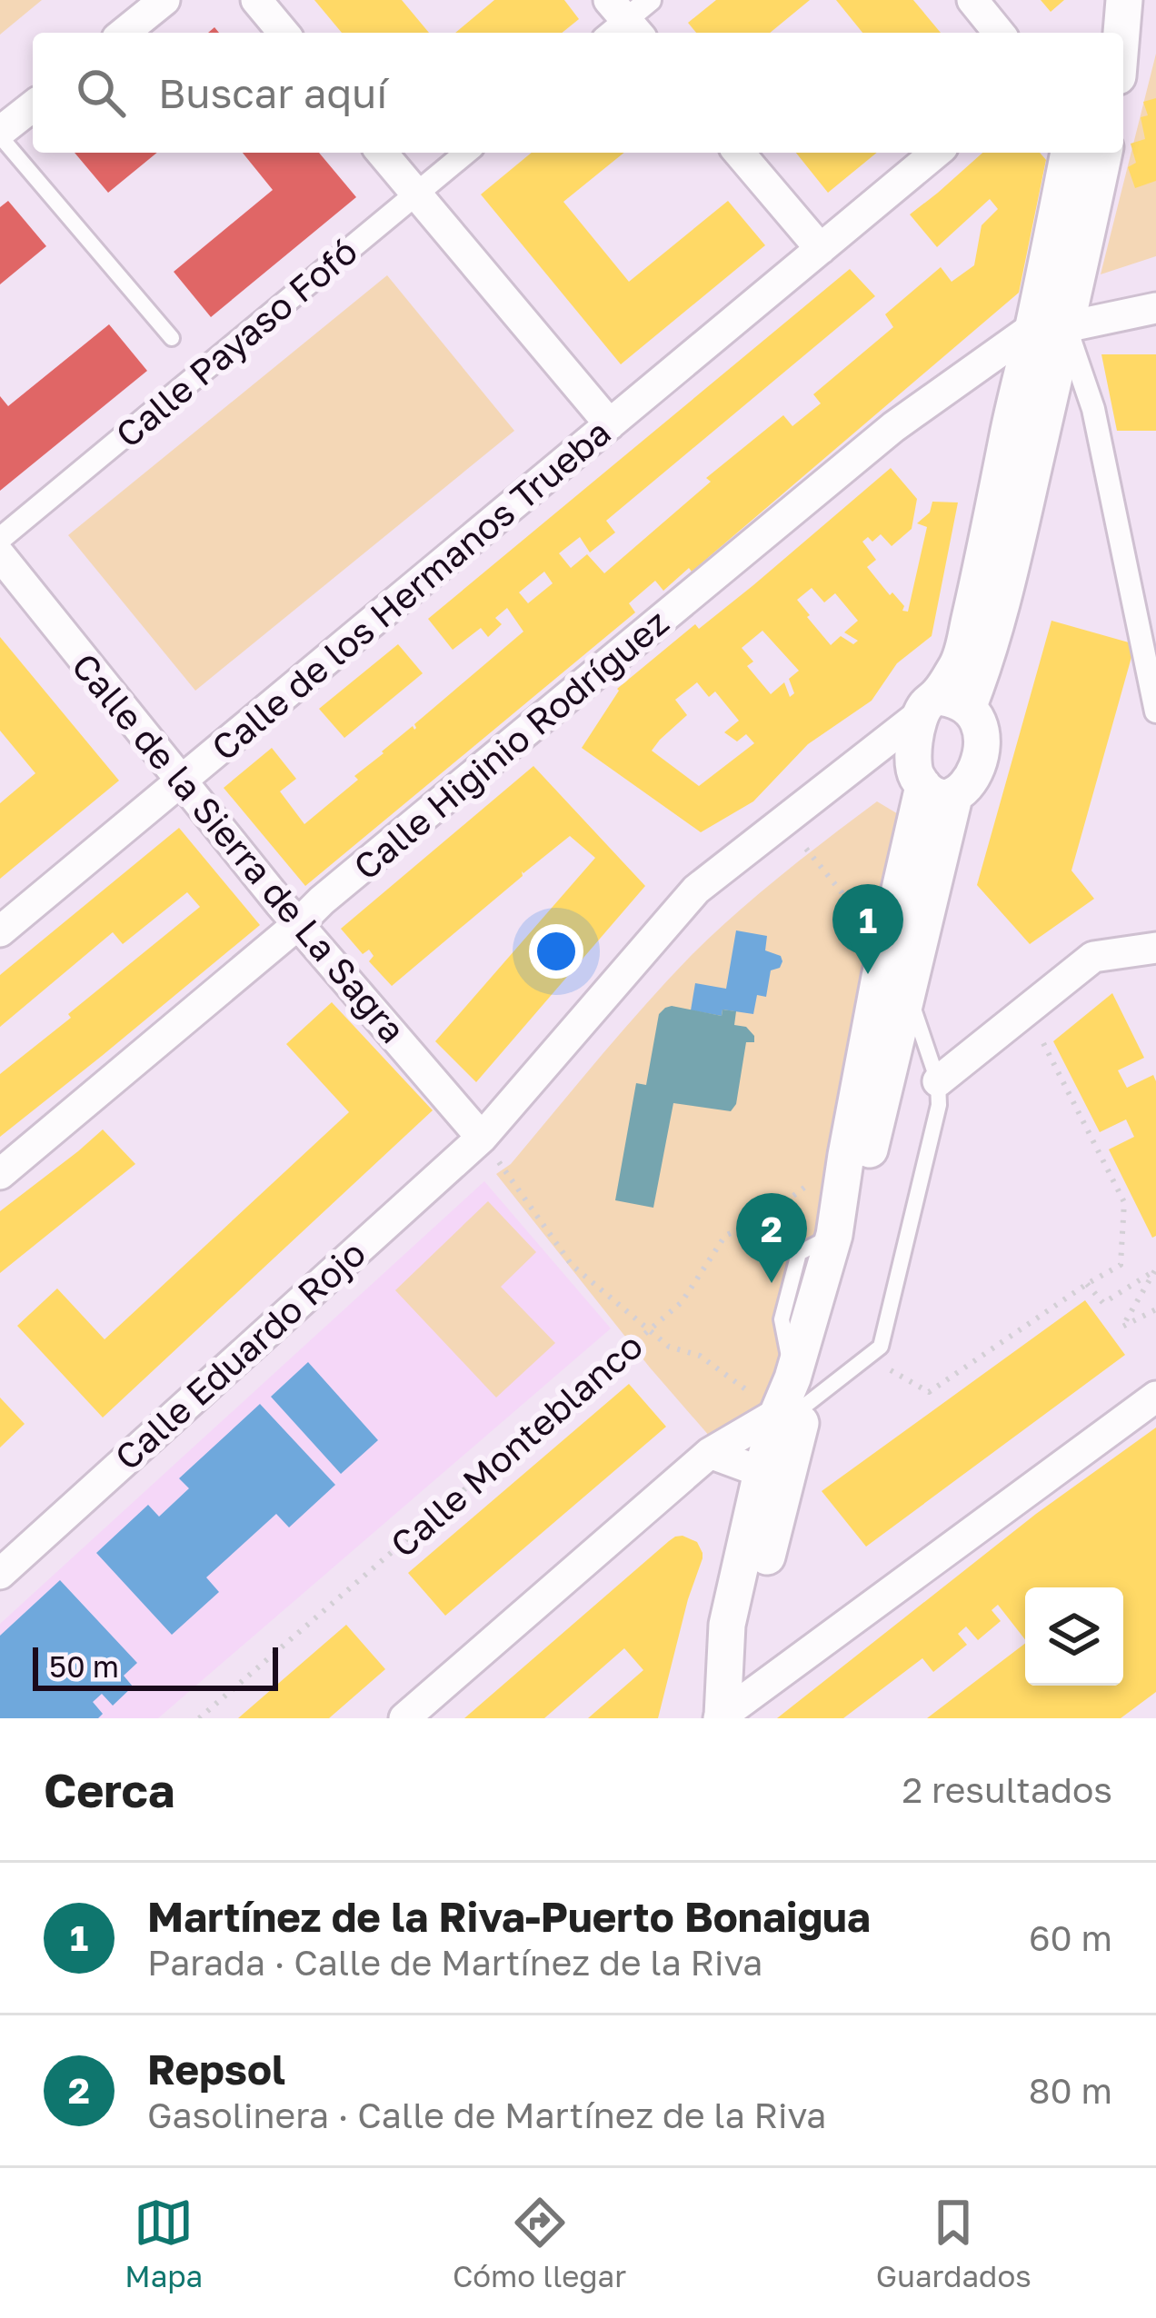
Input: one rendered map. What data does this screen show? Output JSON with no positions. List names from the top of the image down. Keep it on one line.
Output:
{"streets":{"street":["Calle Payaso Fofó","Calle de los Hermanos Trueba","Calle Higinio Rodríguez","Calle de la Sierra de La Sagra","Calle Eduardo Rojo"],"path":["Calle Monteblanco"]},"crossings":[["Calle de los Hermanos Trueba","Calle de la Sierra de La Sagra"],["Calle Higinio Rodríguez","Calle de la Sierra de La Sagra"],["Calle de la Sierra de La Sagra","Calle Eduardo Rojo"]],"scale_bar":"50 m","page":{"search":"Buscar aquí","pins":["1","2"],"scale":"50 m","heading":["Cerca","2 resultados"],"list":[{"mark":"1","name":"Martínez de la Riva-Puerto Bonaigua","note":"Parada · Calle de Martínez de la Riva","value":"60 m"},{"mark":"2","name":"Repsol","note":"Gasolinera · Calle de Martínez de la Riva","value":"80 m"}],"nav":["Mapa","Cómo llegar","Guardados"]}}
